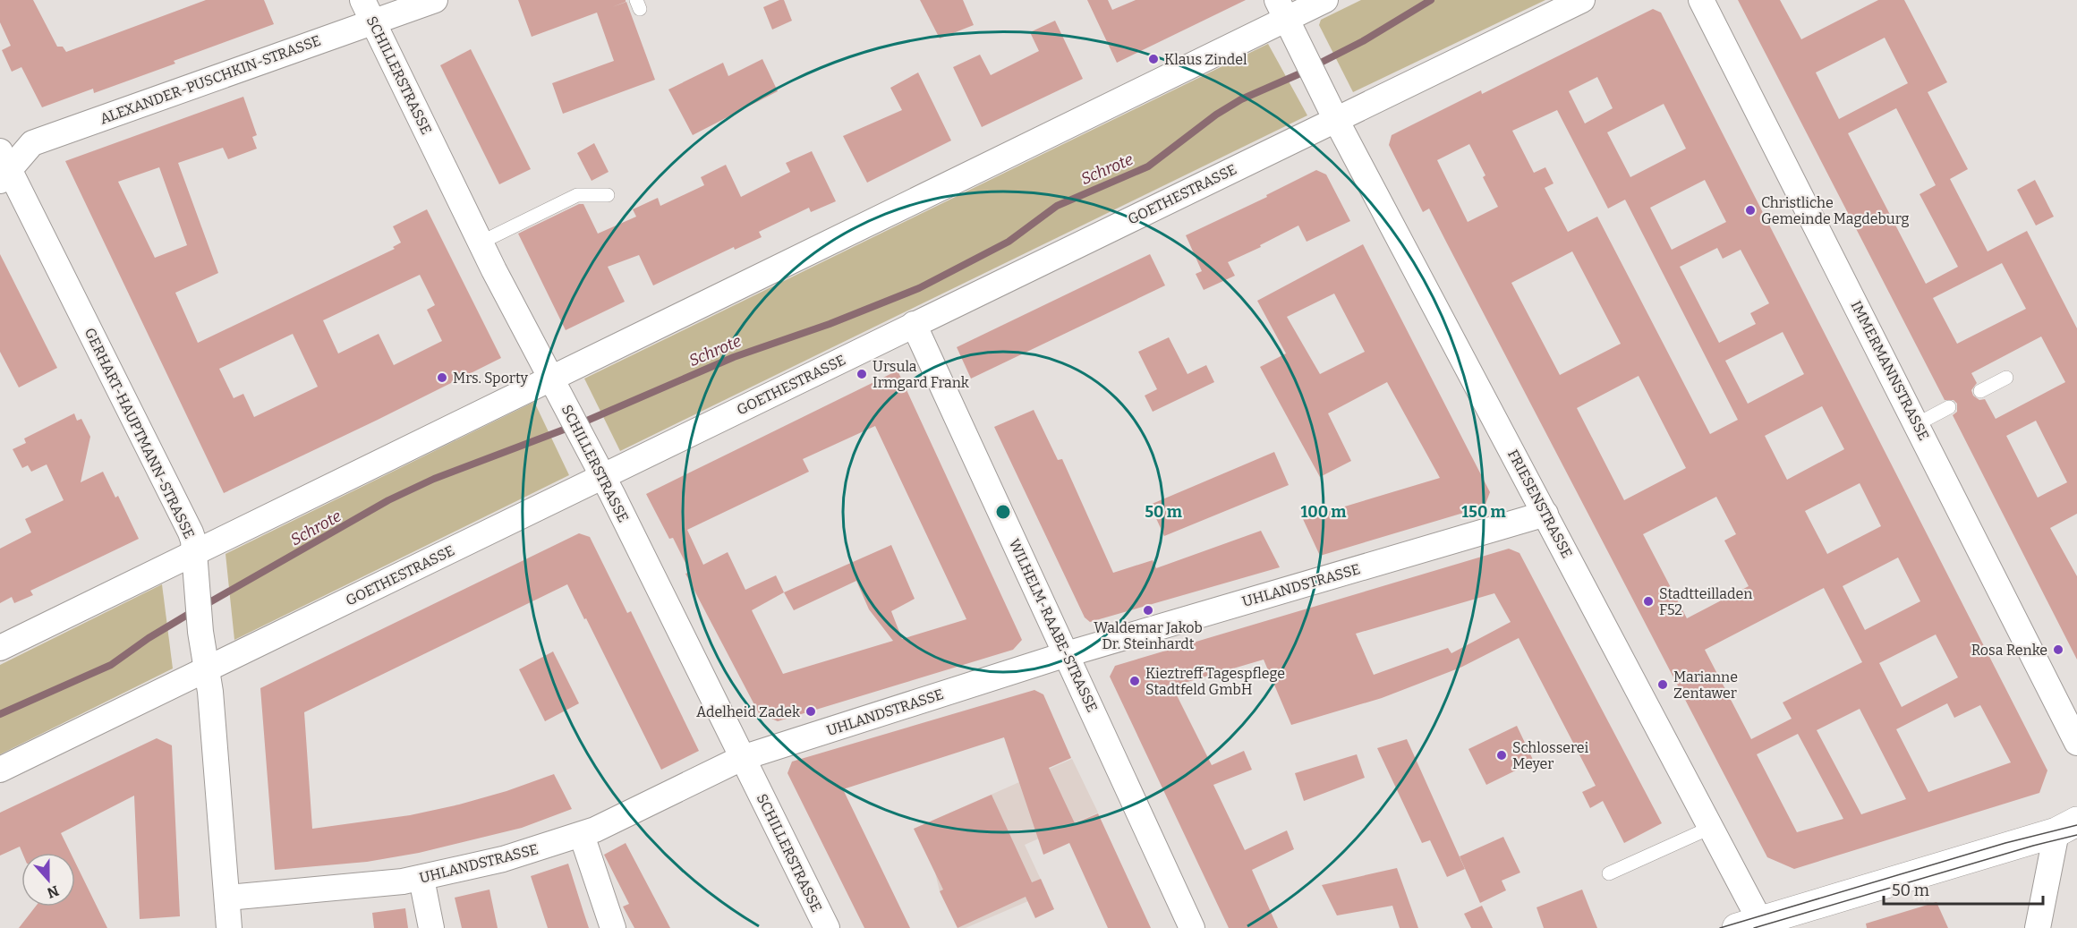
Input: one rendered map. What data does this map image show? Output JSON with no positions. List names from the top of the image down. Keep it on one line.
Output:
{"streets":{"street":["SCHILLERSTRASSE","ALEXANDER-PUSCHKIN-STRASSE","GOETHESTRASSE","IMMERMANNSTRASSE","GERHART-HAUPTMANN-STRASSE","FRIESENSTRASSE","UHLANDSTRASSE","WILHELM-RAABE-STRASSE"]},"crossings":[["SCHILLERSTRASSE","ALEXANDER-PUSCHKIN-STRASSE"],["SCHILLERSTRASSE","GOETHESTRASSE"],["SCHILLERSTRASSE","UHLANDSTRASSE"],["ALEXANDER-PUSCHKIN-STRASSE","GERHART-HAUPTMANN-STRASSE"],["GOETHESTRASSE","GERHART-HAUPTMANN-STRASSE"],["GOETHESTRASSE","FRIESENSTRASSE"],["GOETHESTRASSE","WILHELM-RAABE-STRASSE"],["GERHART-HAUPTMANN-STRASSE","UHLANDSTRASSE"],["FRIESENSTRASSE","UHLANDSTRASSE"],["UHLANDSTRASSE","WILHELM-RAABE-STRASSE"]],"water":["Schrote"],"places":["Klaus Zindel","Christliche Gemeinde Magdeburg","Ursula Irmgard Frank","Mrs. Sporty","Stadtteilladen F52","Waldemar Jakob Dr. Steinhardt","Rosa Renke","Kieztreff Tagespflege Stadtfeld GmbH","Marianne Zentawer","Adelheid Zadek","Schlosserei Meyer"],"scale_bar":"50 m","north":"bottom","rings":["50 m","100 m","150 m"]}
